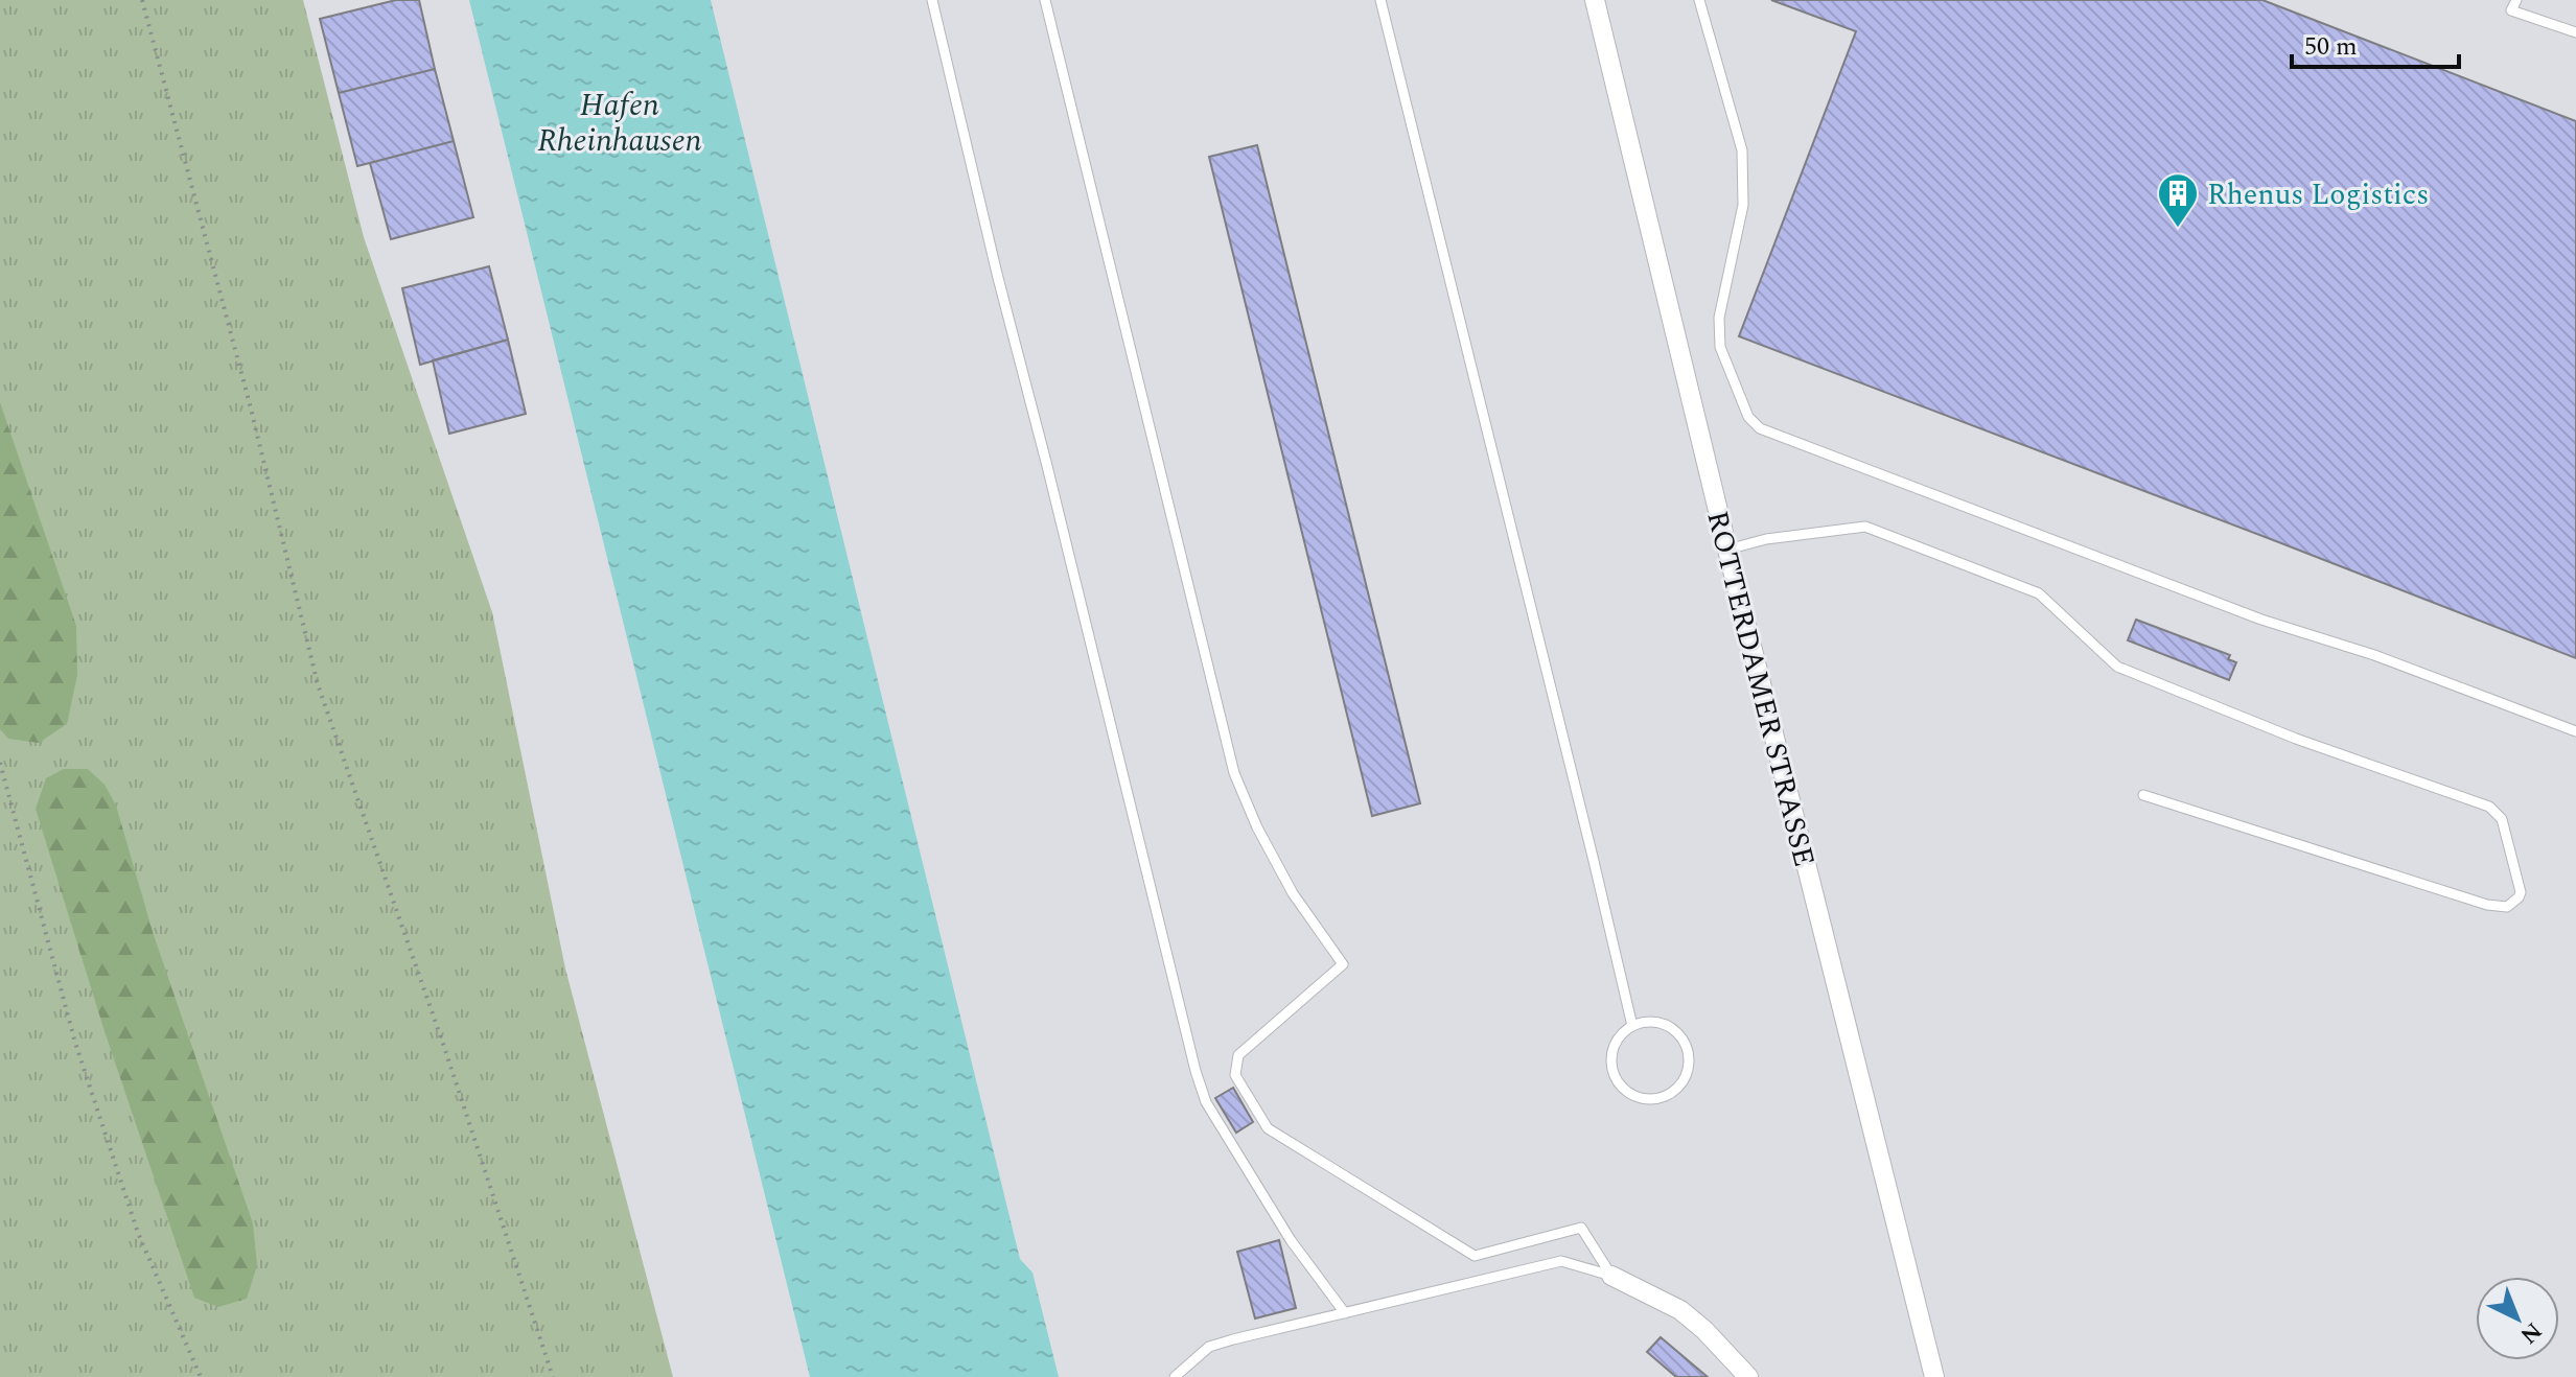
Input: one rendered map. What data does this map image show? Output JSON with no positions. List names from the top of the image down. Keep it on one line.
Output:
{"streets":{"street":["ROTTERDAMER STRASSE"]},"water":["Hafen Rheinhausen"],"places":{"building":["Rhenus Logistics"]},"scale_bar":"50 m","north":"bottom right"}
